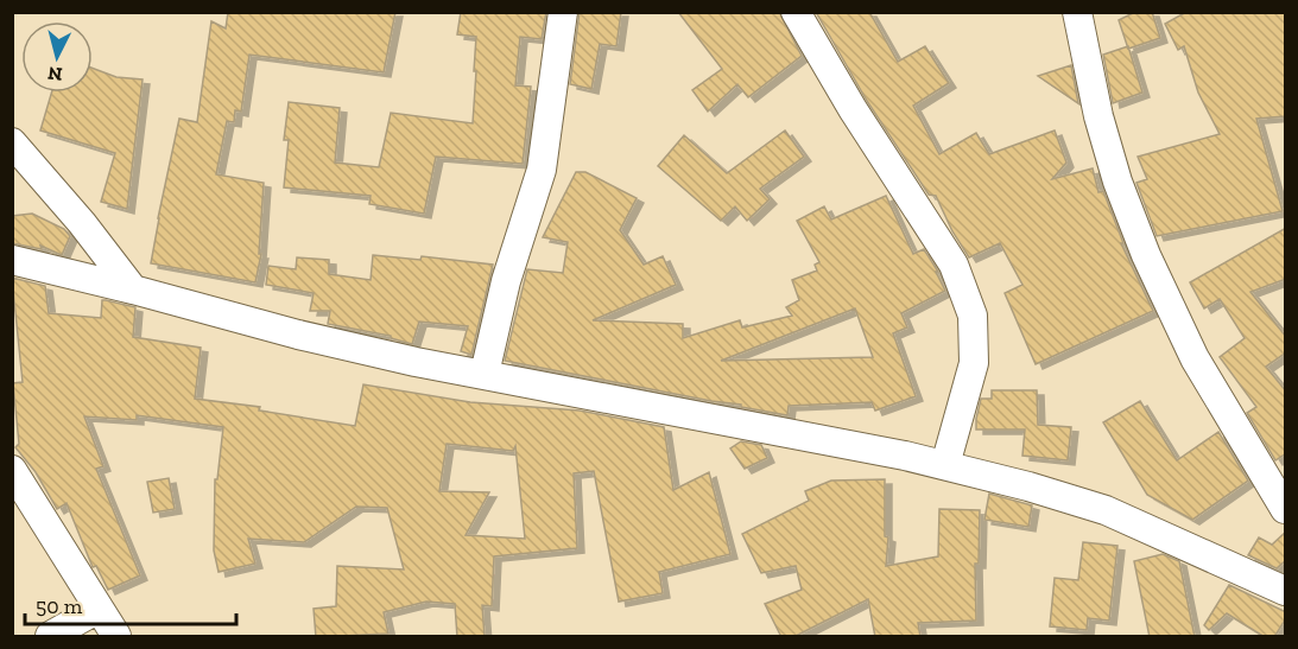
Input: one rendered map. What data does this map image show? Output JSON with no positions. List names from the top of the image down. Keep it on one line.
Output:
{"scale_bar":"50 m","north":"bottom"}
